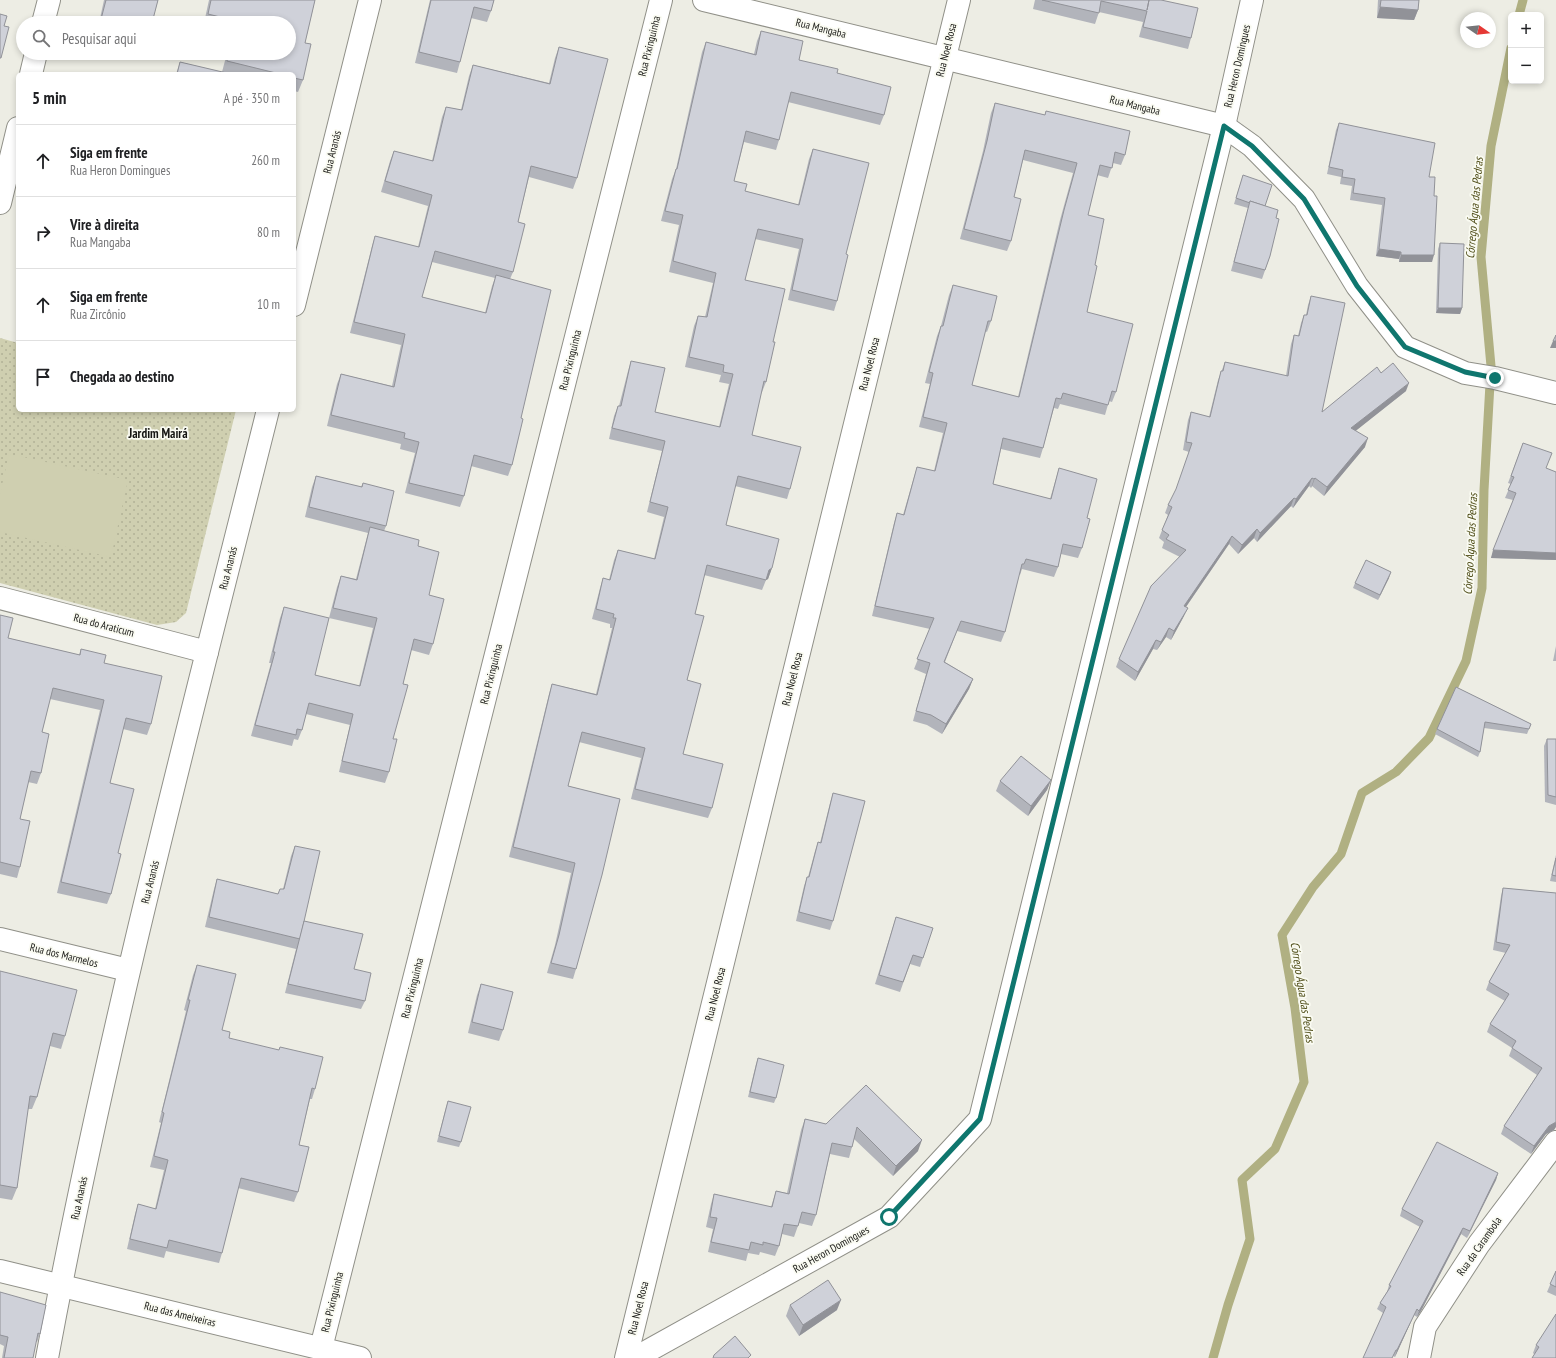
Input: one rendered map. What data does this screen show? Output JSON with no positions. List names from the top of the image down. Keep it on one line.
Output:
{"streets":{"street":["Rua Mangaba","Rua Pixinguinha","Rua Noel Rosa","Rua Heron Domingues","Rua Ananás","Rua do Araticum","Rua dos Marmelos","Rua da Carambola","Rua das Ameixeiras"]},"crossings":[["Rua Mangaba","Rua Noel Rosa"],["Rua Mangaba","Rua Heron Domingues"],["Rua Pixinguinha","Rua das Ameixeiras"],["Rua Ananás","Rua do Araticum"],["Rua Ananás","Rua dos Marmelos"],["Rua Ananás","Rua das Ameixeiras"]],"districts":["Jardim Mairá"],"water":["Córrego Água das Pedras"],"north":"right","page":{"map_buttons":["+","−"],"search":"Pesquisar aqui","heading":["5 min","A pé · 350 m"],"list":[["Siga em frente","Rua Heron Domingues","260 m"],["Vire à direita","Rua Mangaba","80 m"],["Siga em frente","Rua Zircônio","10 m"],"Chegada ao destino"]}}
